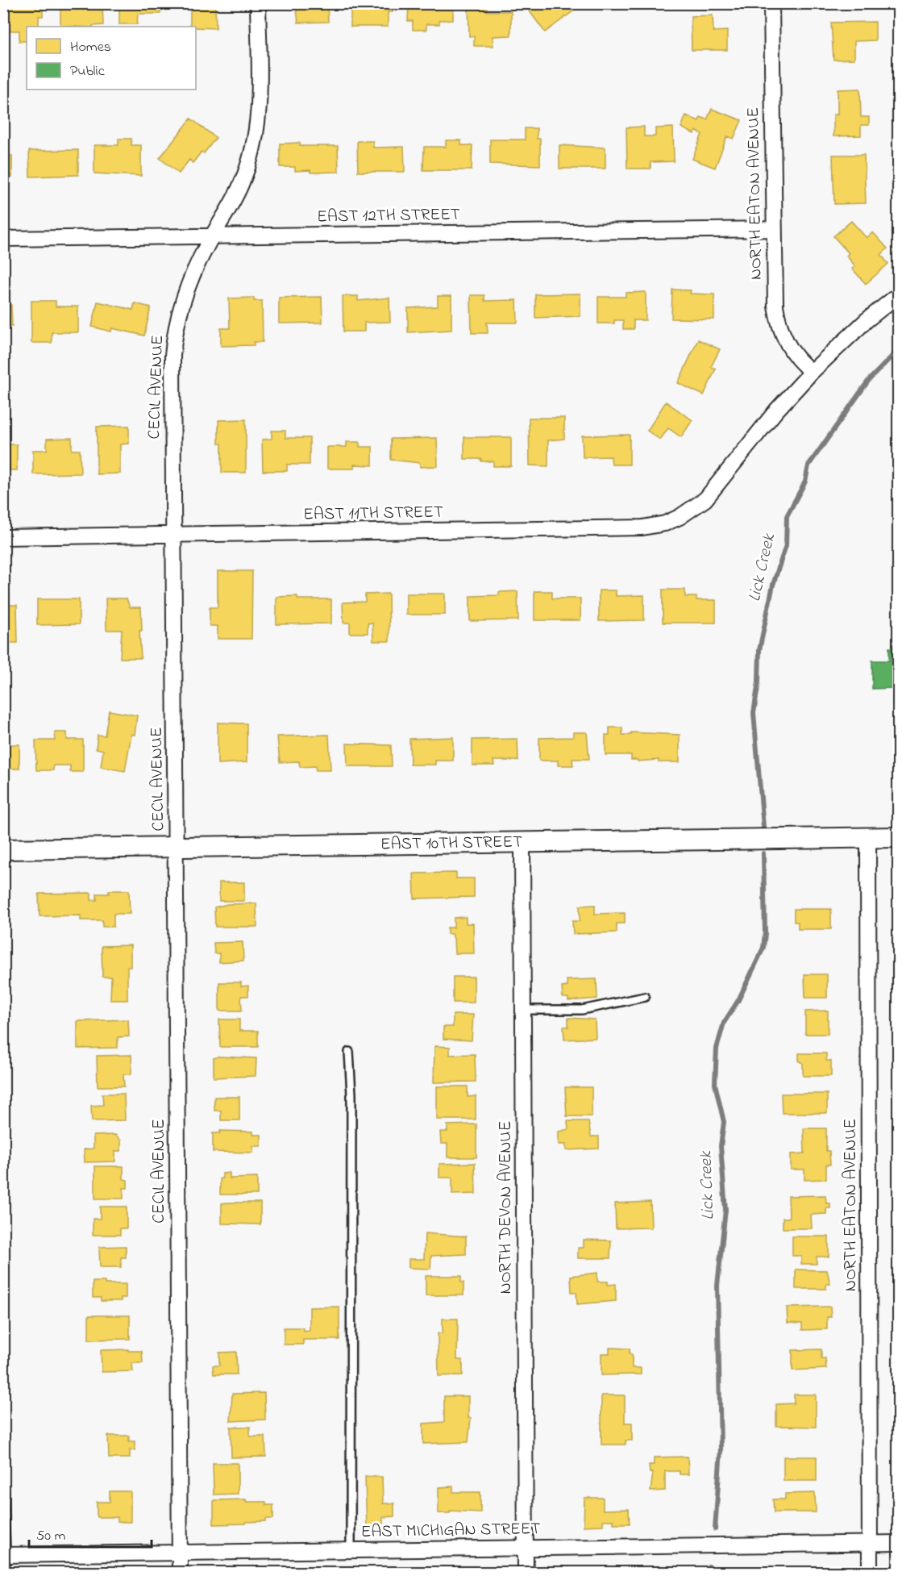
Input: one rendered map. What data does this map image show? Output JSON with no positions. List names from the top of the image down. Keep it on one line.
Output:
{"streets":{"main road":["EAST 10TH STREET"],"street":["NORTH EATON AVENUE","EAST 12TH STREET","CECIL AVENUE","EAST 11TH STREET","NORTH DEVON AVENUE","EAST MICHIGAN STREET"]},"crossings":[["NORTH EATON AVENUE","EAST 12TH STREET"],["NORTH EATON AVENUE","EAST 11TH STREET"],["NORTH EATON AVENUE","EAST 10TH STREET"],["NORTH EATON AVENUE","EAST MICHIGAN STREET"],["EAST 12TH STREET","CECIL AVENUE"],["CECIL AVENUE","EAST 11TH STREET"],["CECIL AVENUE","EAST 10TH STREET"],["CECIL AVENUE","EAST MICHIGAN STREET"],["EAST 10TH STREET","NORTH DEVON AVENUE"],["NORTH DEVON AVENUE","EAST MICHIGAN STREET"]],"water":["Lick Creek"],"legend":["Homes","Public"],"scale_bar":"50 m"}
